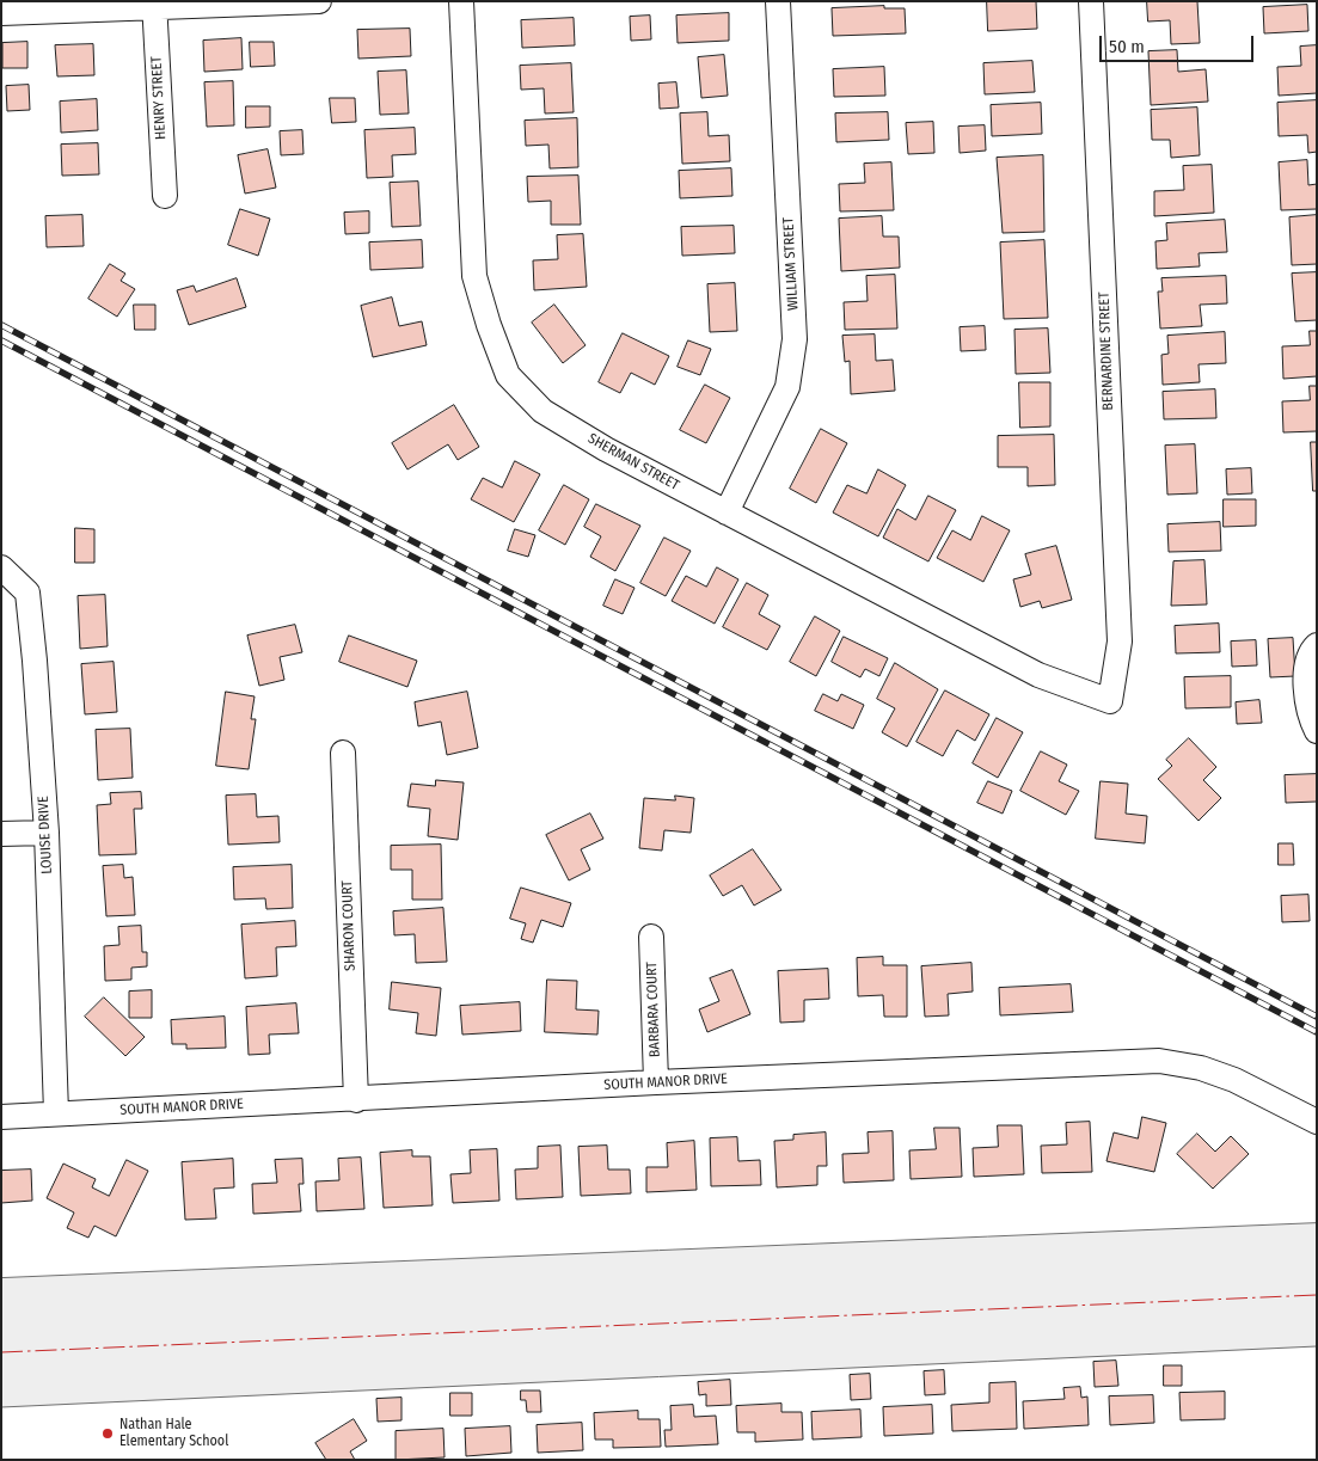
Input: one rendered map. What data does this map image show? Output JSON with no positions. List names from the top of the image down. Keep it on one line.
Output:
{"streets":{"street":["HENRY STREET","WILLIAM STREET","BERNARDINE STREET","SHERMAN STREET","LOUISE DRIVE","SHARON COURT","BARBARA COURT","SOUTH MANOR DRIVE"]},"crossings":[["WILLIAM STREET","SHERMAN STREET"],["BERNARDINE STREET","SHERMAN STREET"],["LOUISE DRIVE","SOUTH MANOR DRIVE"],["SHARON COURT","SOUTH MANOR DRIVE"],["BARBARA COURT","SOUTH MANOR DRIVE"]],"places":["Nathan Hale Elementary School"],"scale_bar":"50 m"}
